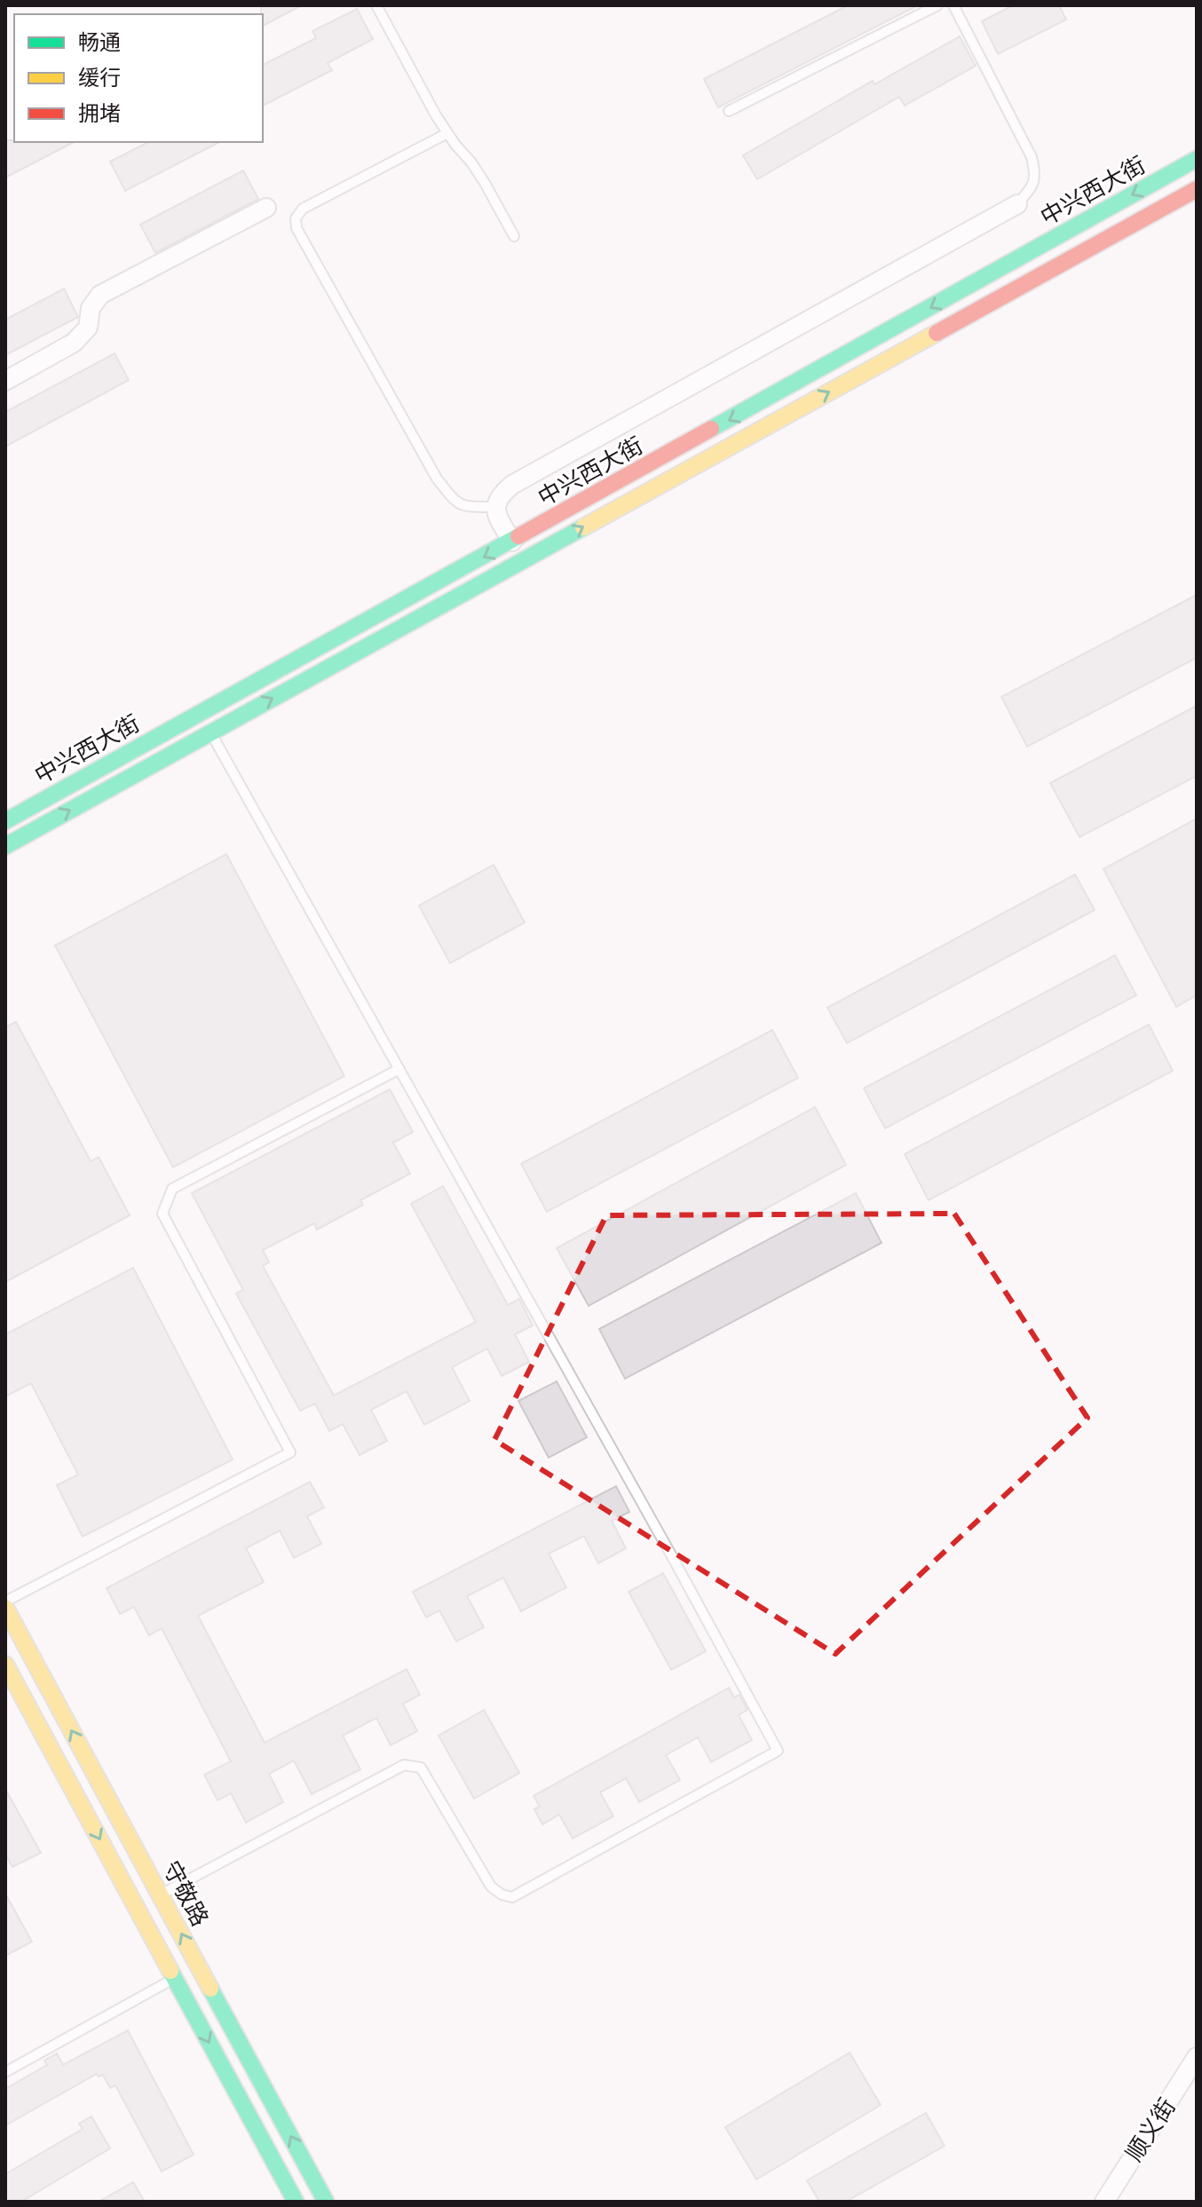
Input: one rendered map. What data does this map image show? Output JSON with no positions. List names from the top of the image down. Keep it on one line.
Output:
{"streets":{"main road":["中兴西大街","守敬路"],"street":["顺义街"]},"legend":["畅通","缓行","拥堵"]}
